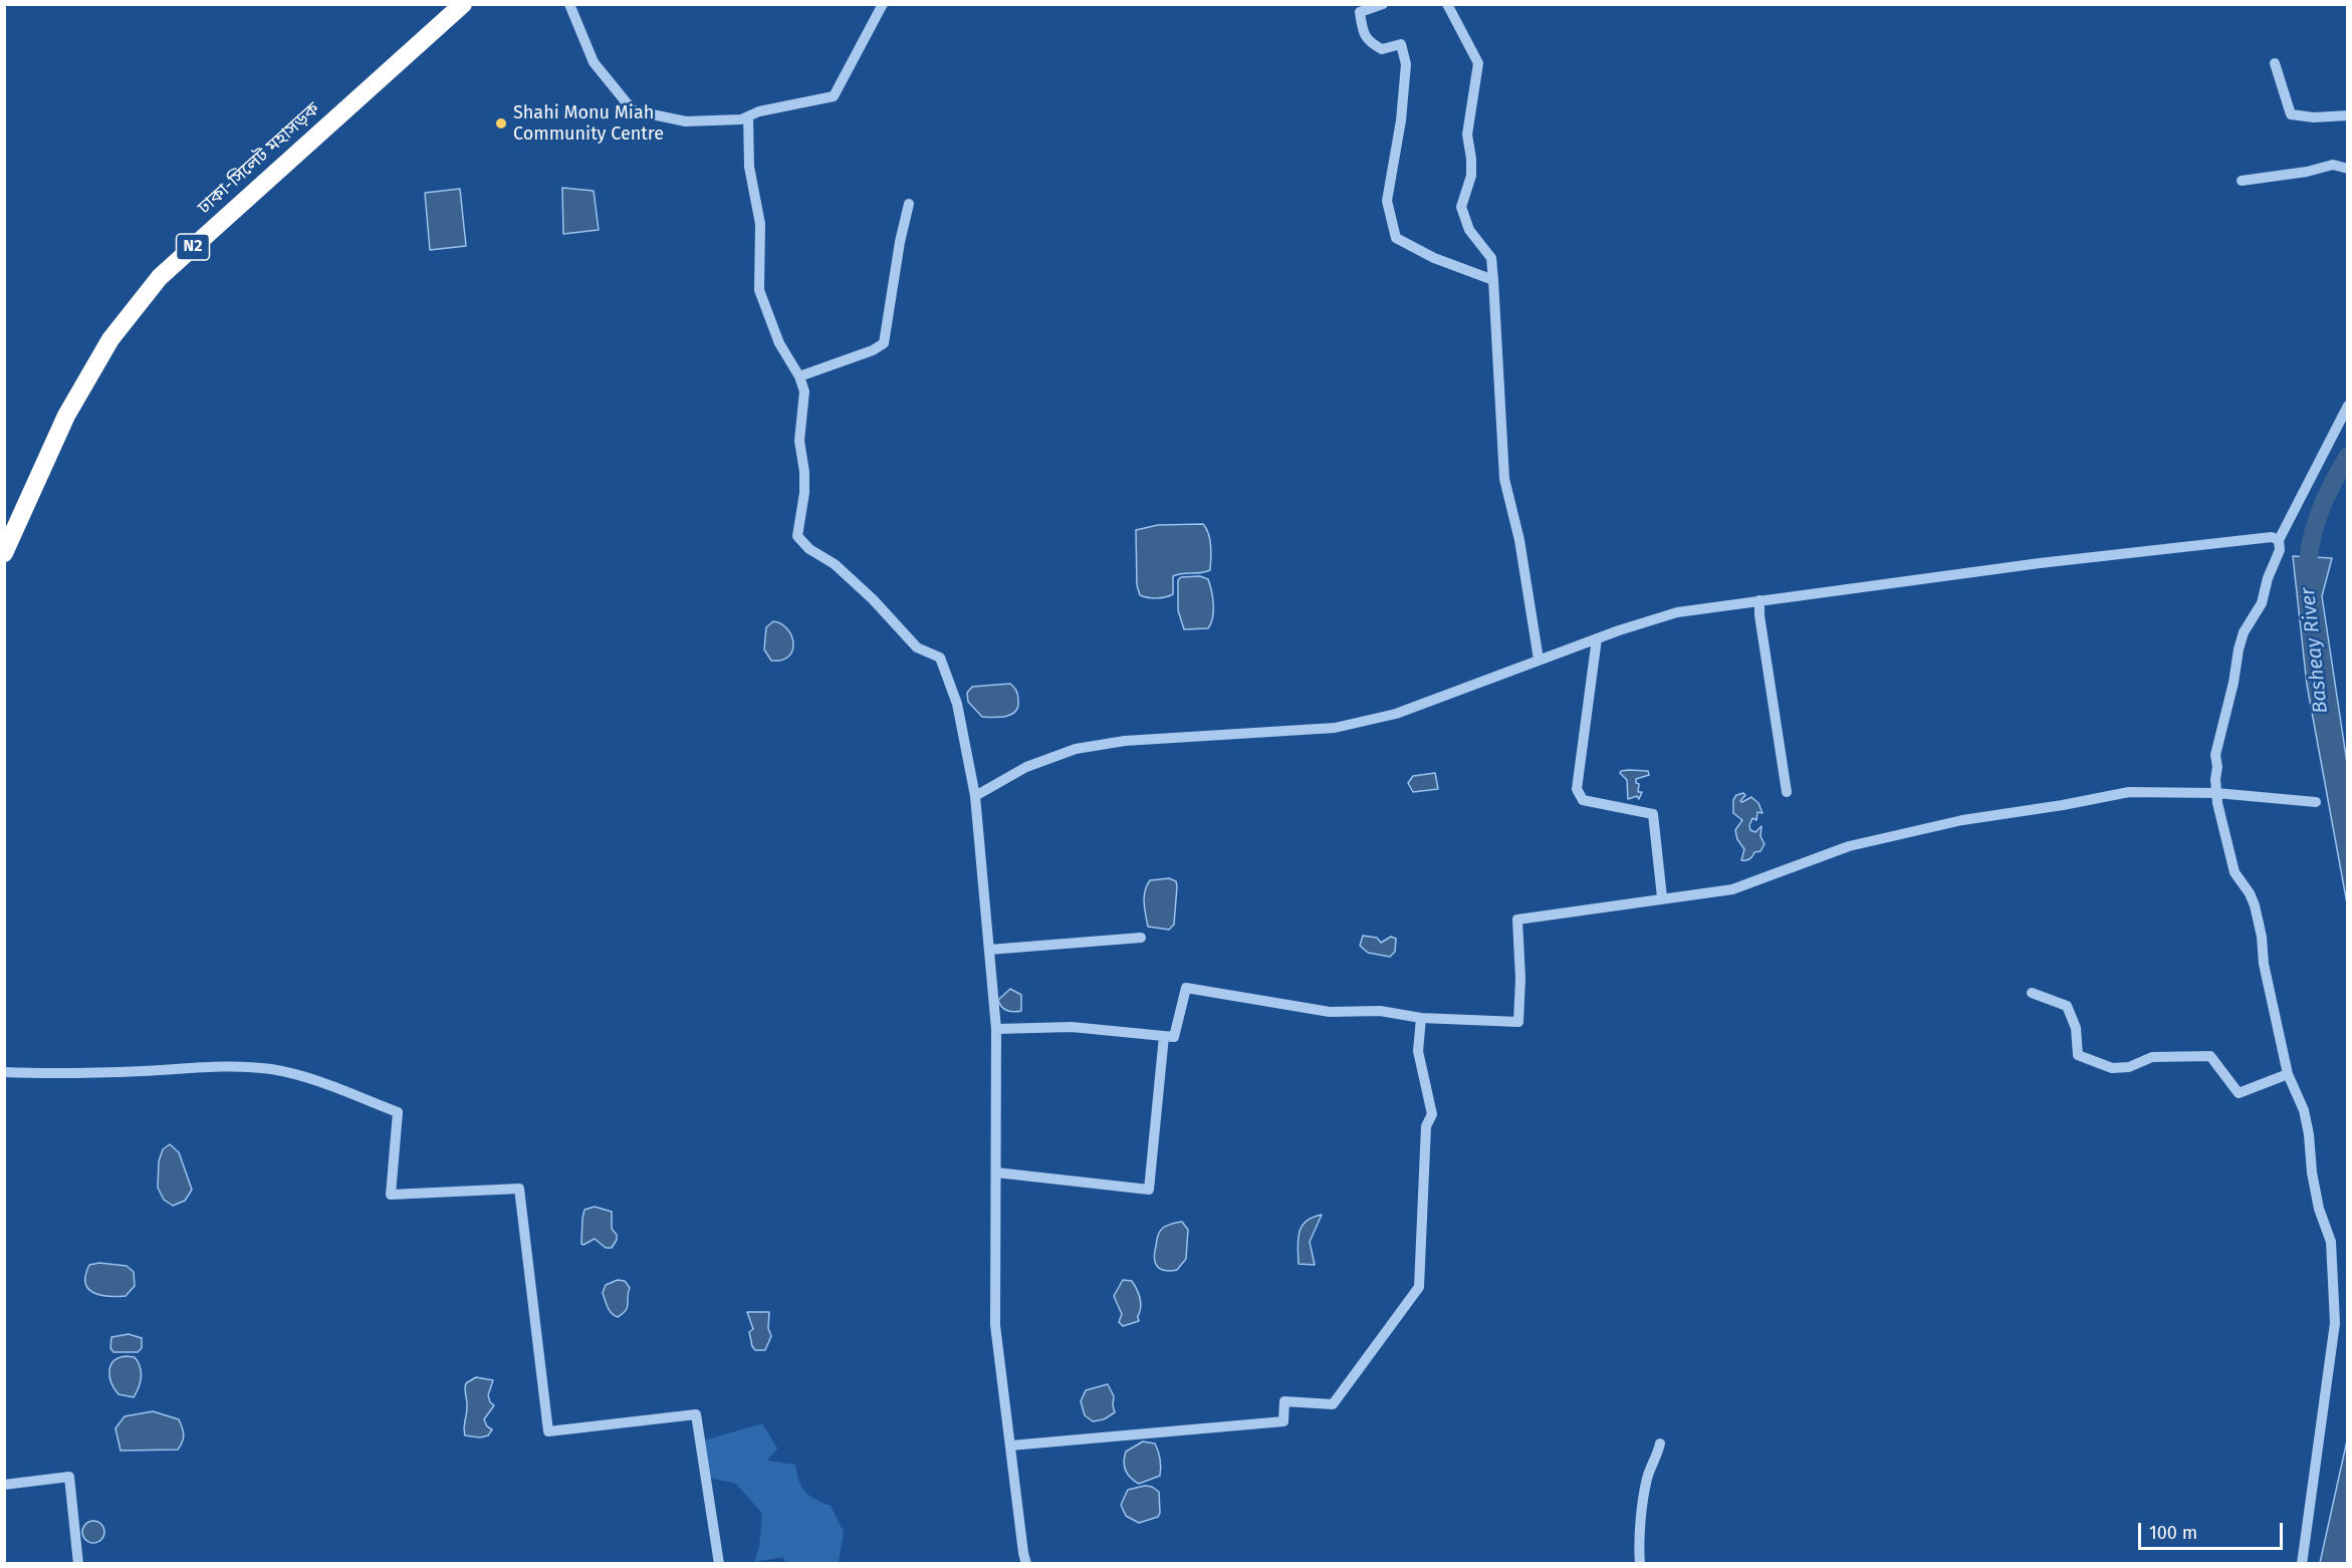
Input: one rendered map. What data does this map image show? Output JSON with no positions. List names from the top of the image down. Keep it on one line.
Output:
{"streets":{"highway":["ঢাকা-সিলেট মহাসড়ক","N2"]},"water":["Basheay River"],"places":["Shahi Monu Miah Community Centre"],"scale_bar":"100 m"}
